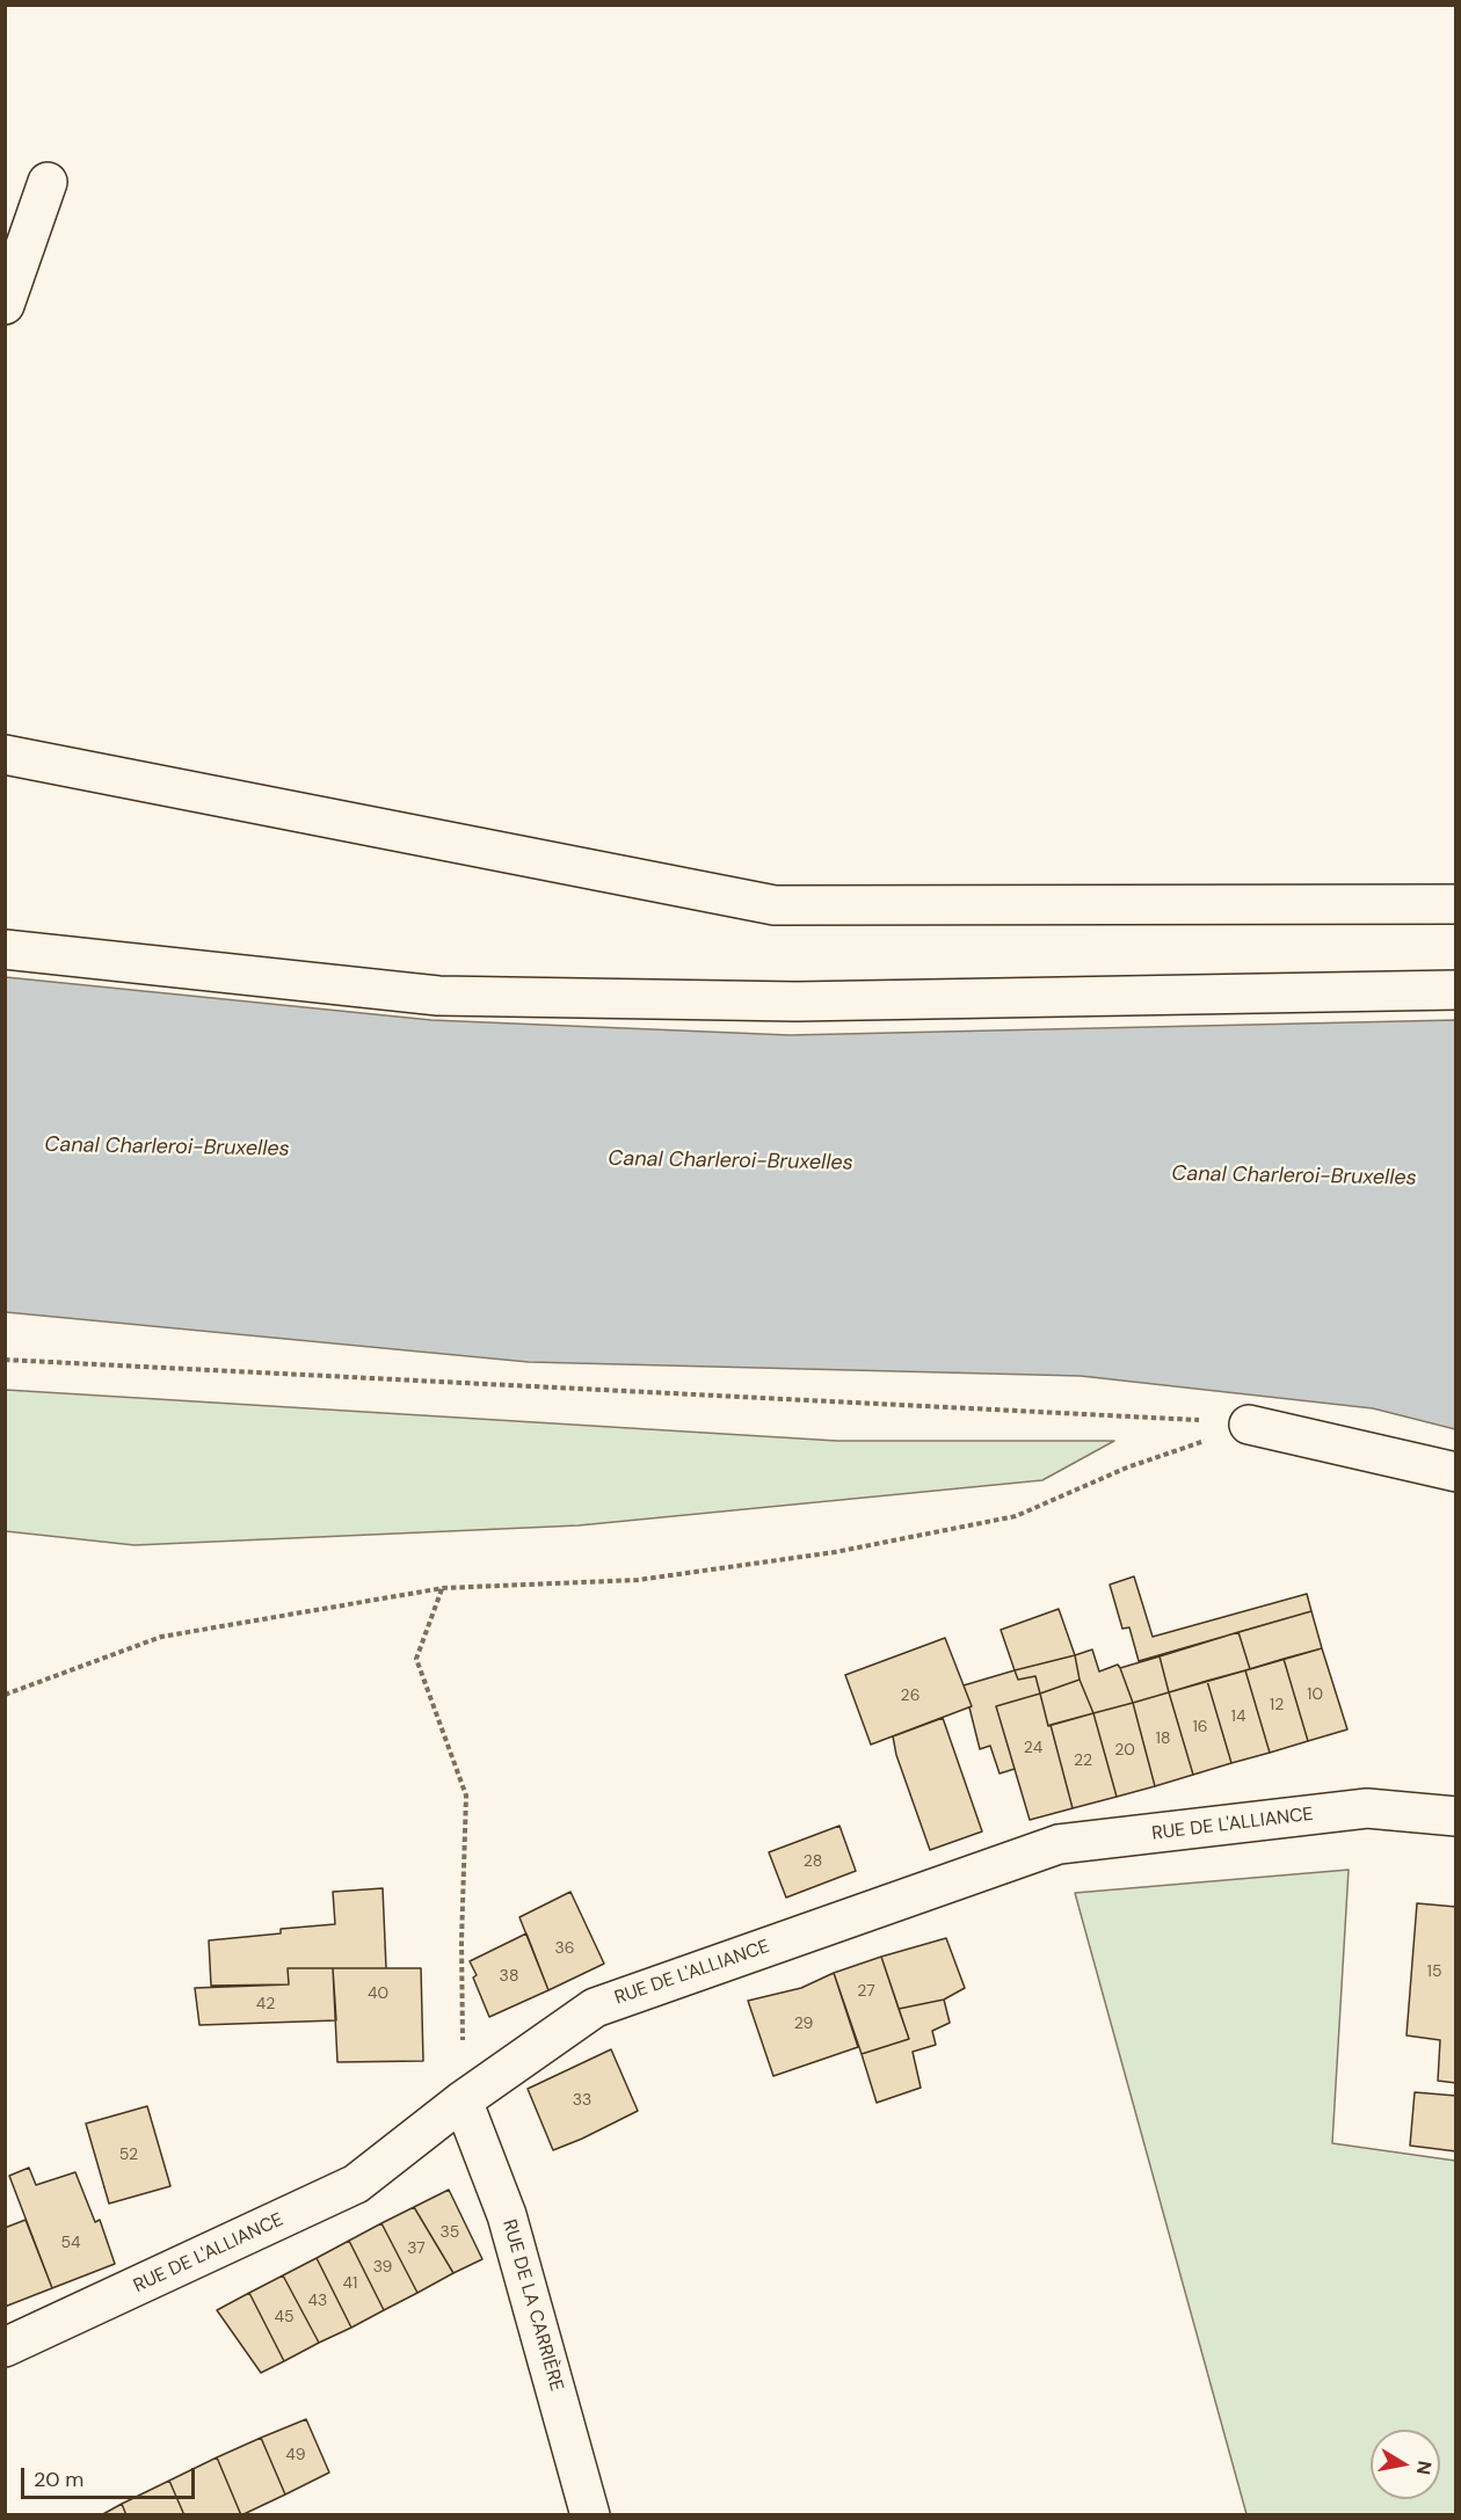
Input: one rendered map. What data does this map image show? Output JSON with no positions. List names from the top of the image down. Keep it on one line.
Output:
{"streets":{"street":["RUE DE L'ALLIANCE","RUE DE LA CARRIÈRE"]},"crossings":[["RUE DE L'ALLIANCE","RUE DE LA CARRIÈRE"]],"water":["Canal Charleroi-Bruxelles"],"house_numbers":["10","26","12","14","16","18","24","20","22","28","36","15","38","27","40","42","29","33","52","35","54","37","39","41","43","45","49"],"scale_bar":"20 m","north":"right"}
